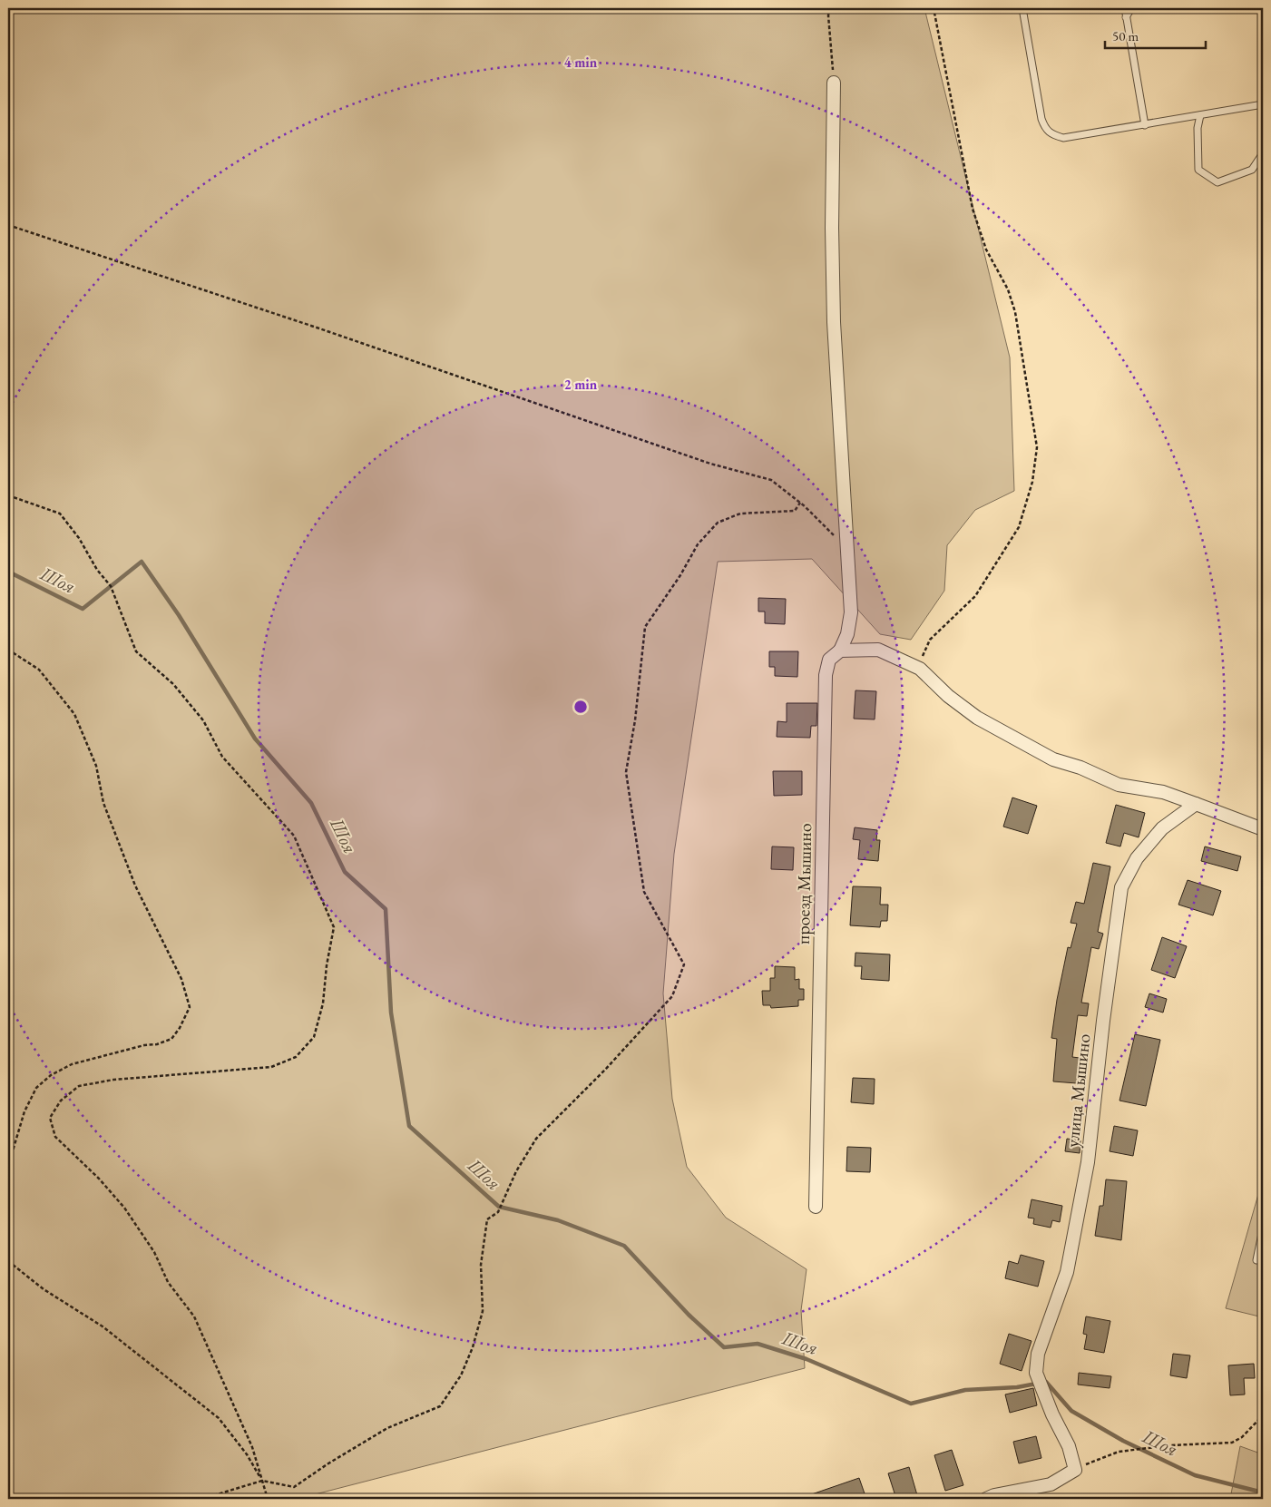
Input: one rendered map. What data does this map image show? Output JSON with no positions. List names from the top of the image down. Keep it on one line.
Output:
{"streets":{"street":["проезд Мышино","улица Мышино"]},"water":["Шоя"],"scale_bar":"50 m","rings":["4 min","2 min"]}
